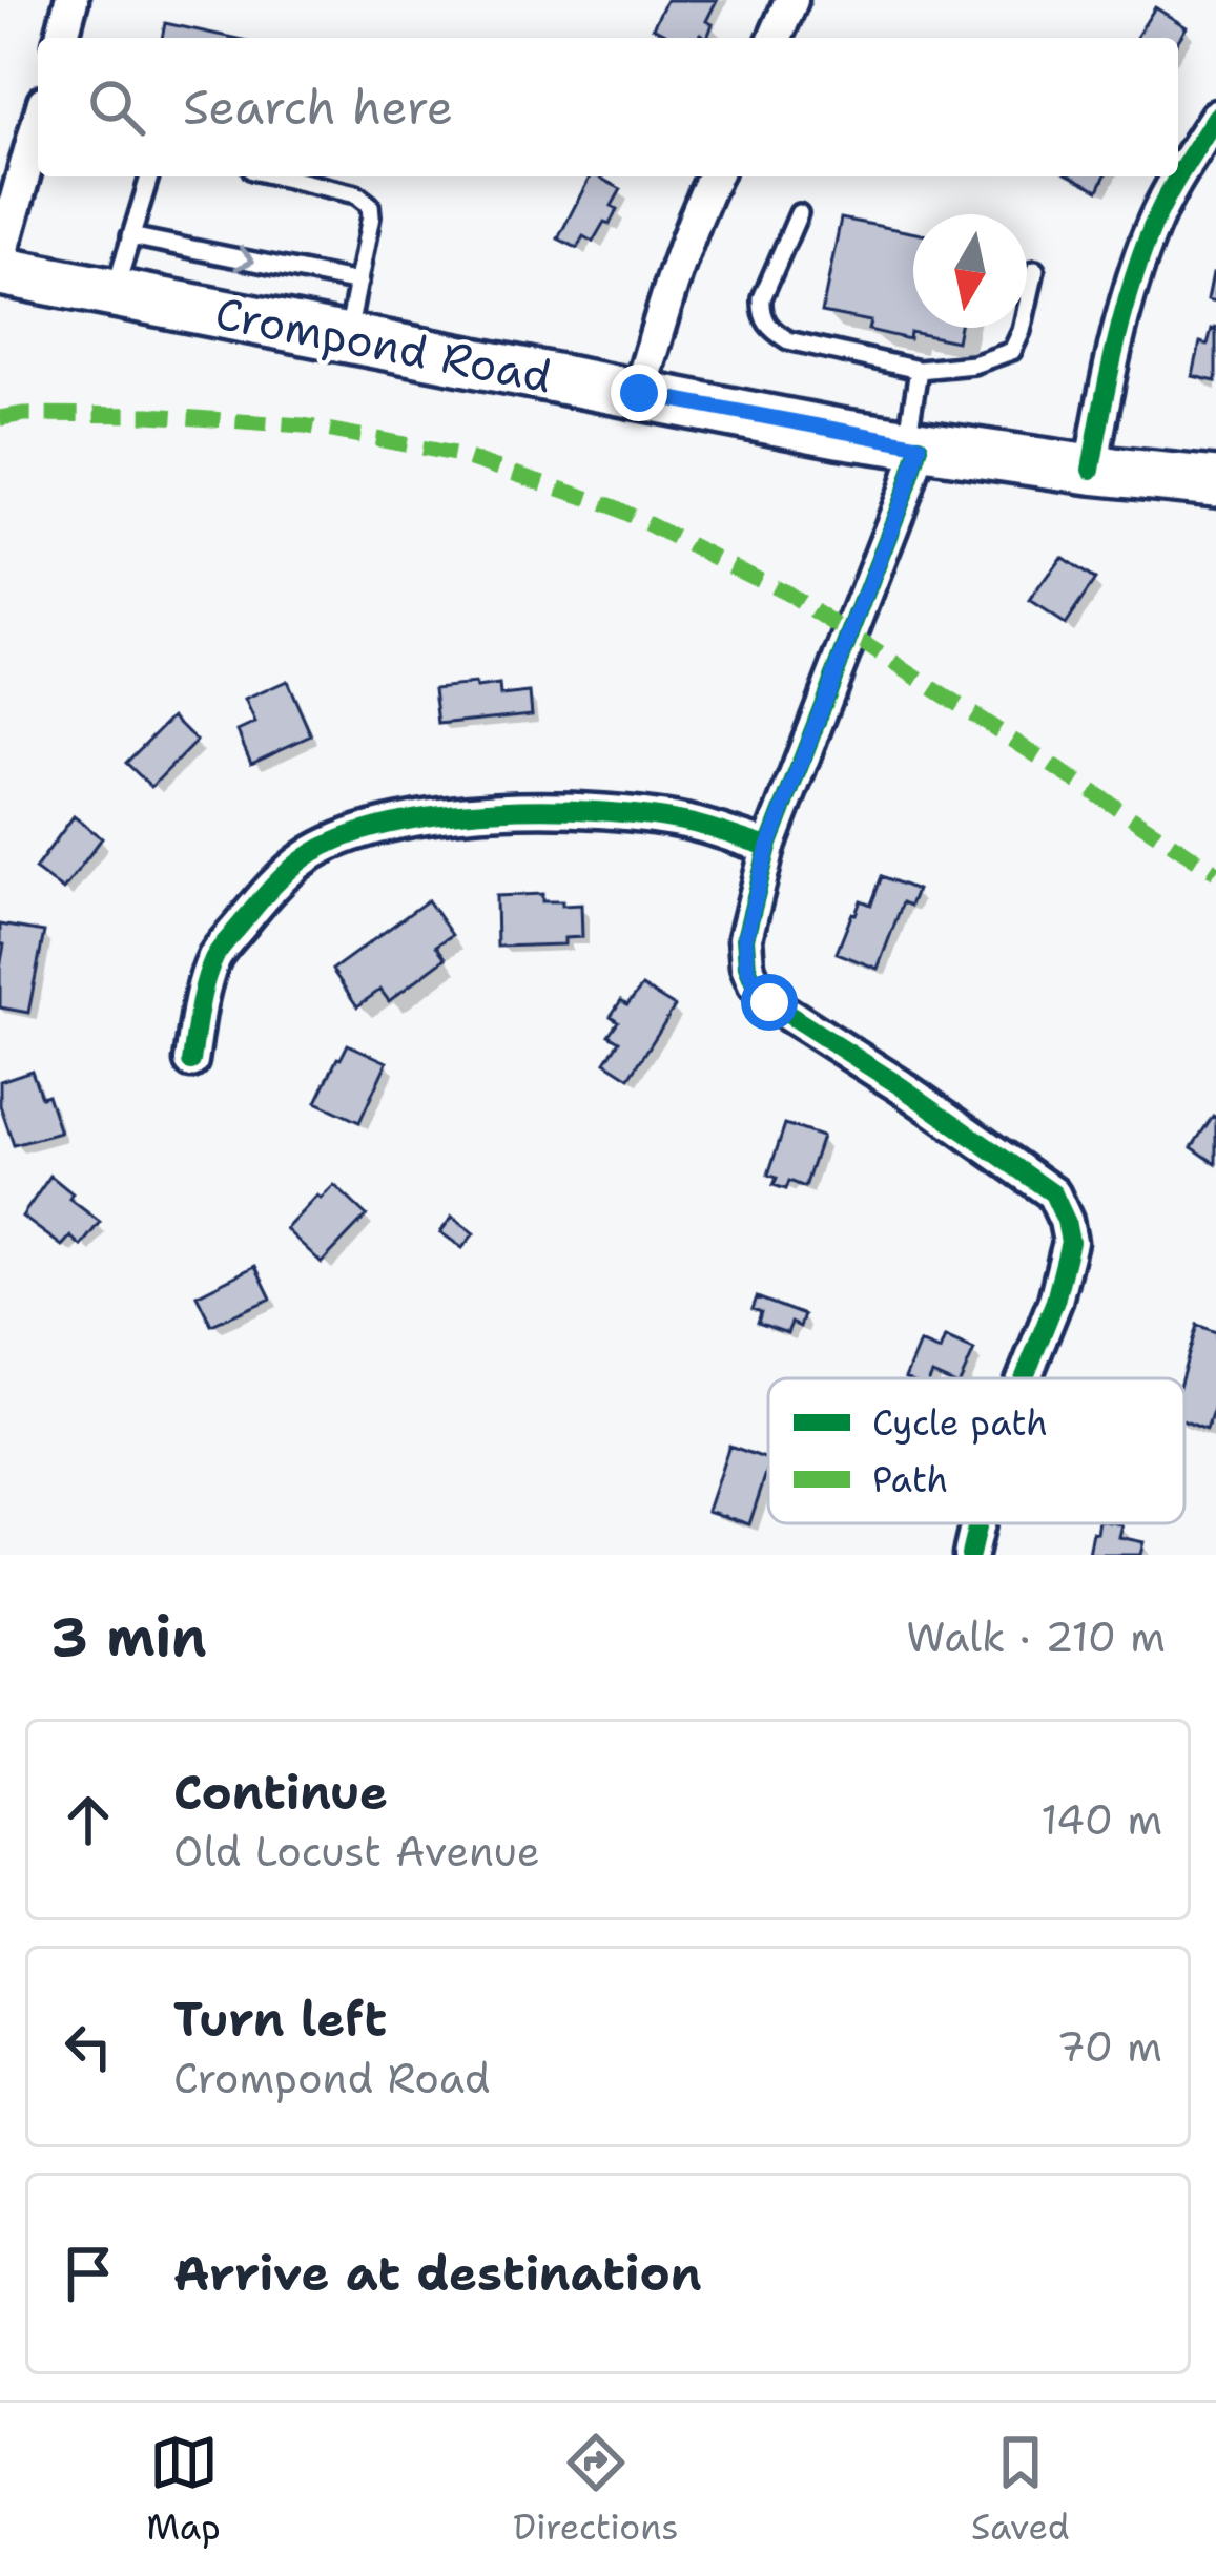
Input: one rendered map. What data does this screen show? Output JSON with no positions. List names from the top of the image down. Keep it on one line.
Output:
{"streets":{"main road":["Crompond Road"]},"legend":["Cycle path","Path"],"north":"bottom","page":{"search":"Search here","heading":["3 min","Walk · 210 m"],"list":[["Continue","Old Locust Avenue","140 m"],["Turn left","Crompond Road","70 m"],"Arrive at destination"],"nav":["Map","Directions","Saved"]}}
